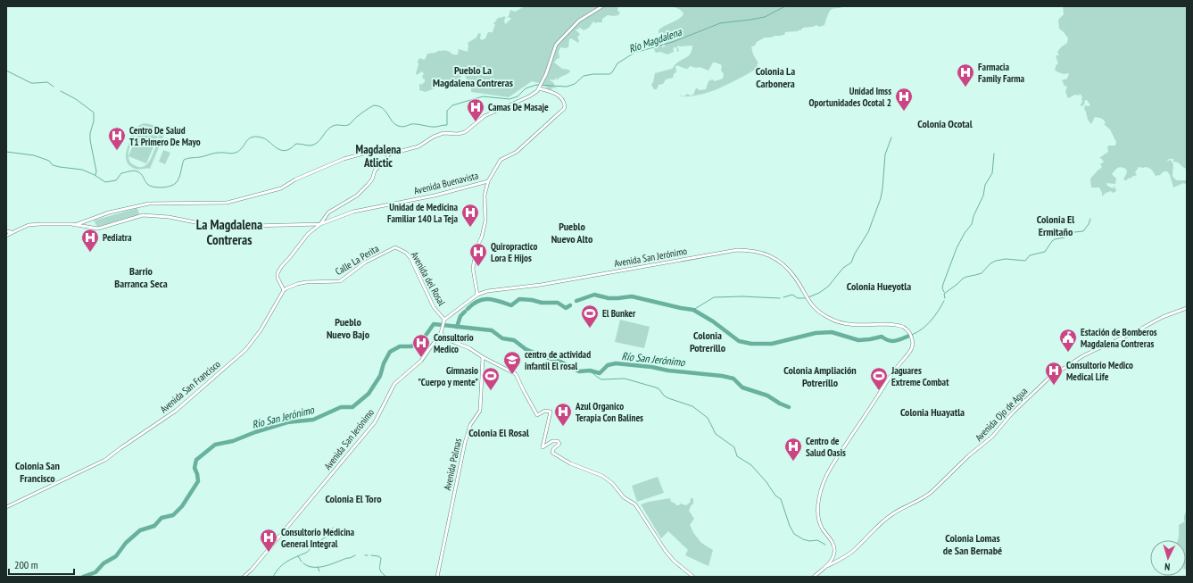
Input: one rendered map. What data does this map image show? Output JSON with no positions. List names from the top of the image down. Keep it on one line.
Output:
{"streets":{"street":["Avenida Buenavista","Avenida San Jerónimo","Calle La Perita","Avenida del Rosal","Avenida San Francisco","Avenida Ojo de Agua","Avenida Palmas"]},"crossings":[["Avenida San Jerónimo","Avenida del Rosal"],["Calle La Perita","Avenida del Rosal"],["Calle La Perita","Avenida San Francisco"]],"districts":["Pueblo La Magdalena Contreras","Colonia La Carbonera","Colonia Ocotal","Magdalena Atlictic","Colonia El Ermitaño","La Magdalena Contreras","Pueblo Nuevo Alto","Barrio Barranca Seca","Colonia Hueyotla","Pueblo Nuevo Bajo","Colonia Potrerillo","Colonia Ampliación Potrerillo","Colonia Huayatla","Colonia El Rosal","Colonia San Francisco","Colonia El Toro","Colonia Lomas de San Bernabé"],"water":["Río Magdalena","Río San Jerónimo"],"places":{"hospital":["Farmacia Family Farma","Unidad Imss Oportunidades Ocotal 2","Camas De Masaje","Centro De Salud T1 Primero De Mayo","Unidad de Medicina Familiar 140 La Teja","Pediatra","Quiropractico Lora E Hijos","Consultorio Medico","Consultorio Medico Medical Life","Azul Organico Terapia Con Balines","Centro de Salud Oasis","Consultorio Medicina General Integral"],"sports":["El Bunker","Gimnasio \"Cuerpo y mente\"","Jaguares Extreme Combat"],"public building":["Estación de Bomberos Magdalena Contreras"],"school or university":["centro de actividad infantil El rosal"]},"scale_bar":"200 m","north":"bottom"}
